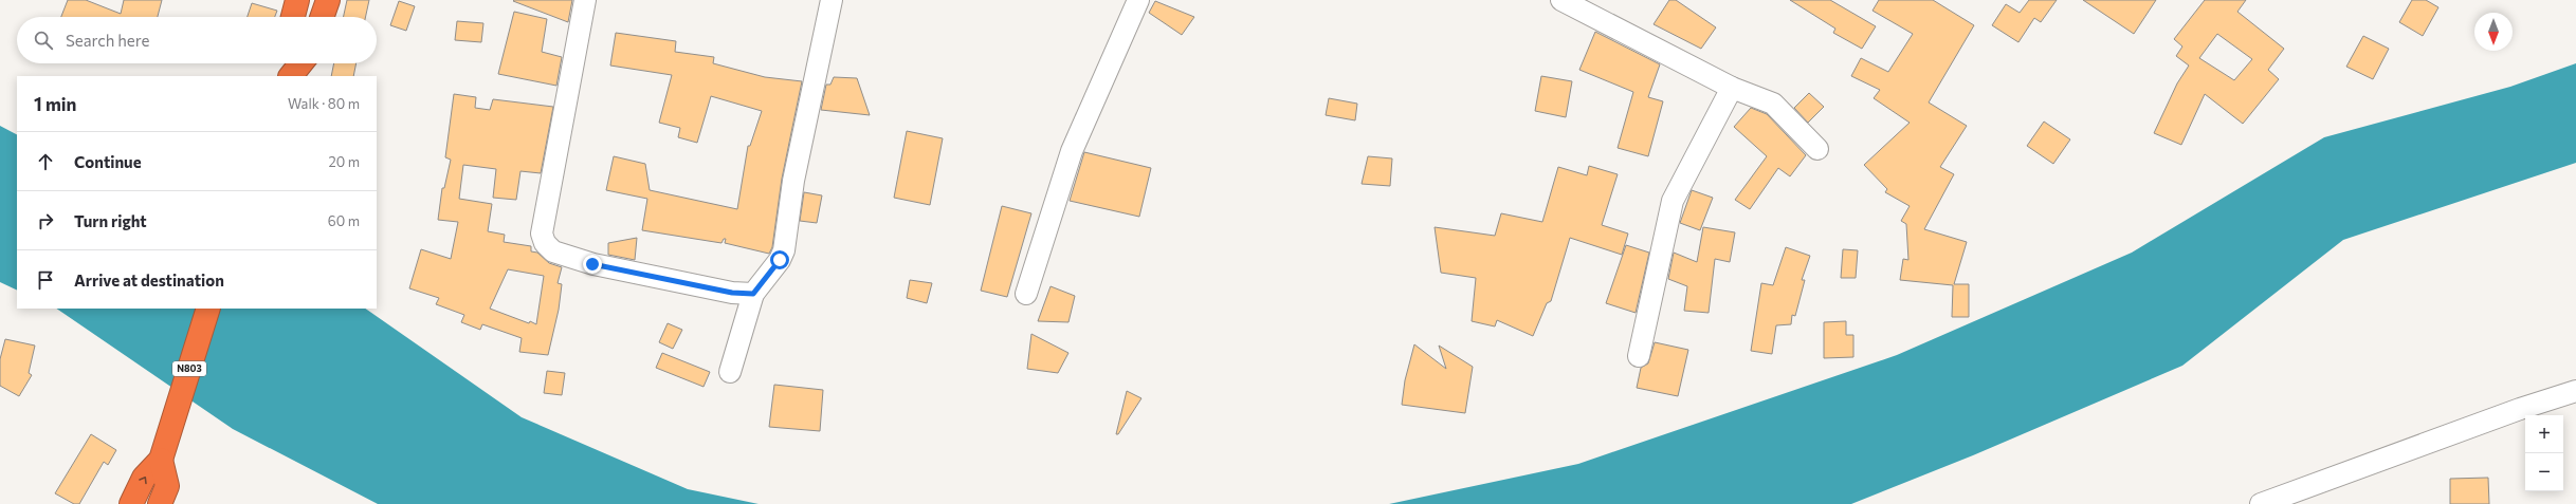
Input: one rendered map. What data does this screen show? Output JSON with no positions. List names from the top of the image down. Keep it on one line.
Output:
{"streets":{"highway":["N803"]},"north":"bottom","page":{"search":"Search here","heading":["1 min","Walk · 80 m"],"list":[["Continue","20 m"],["Turn right","60 m"],"Arrive at destination"],"map_buttons":["+","−"]}}
